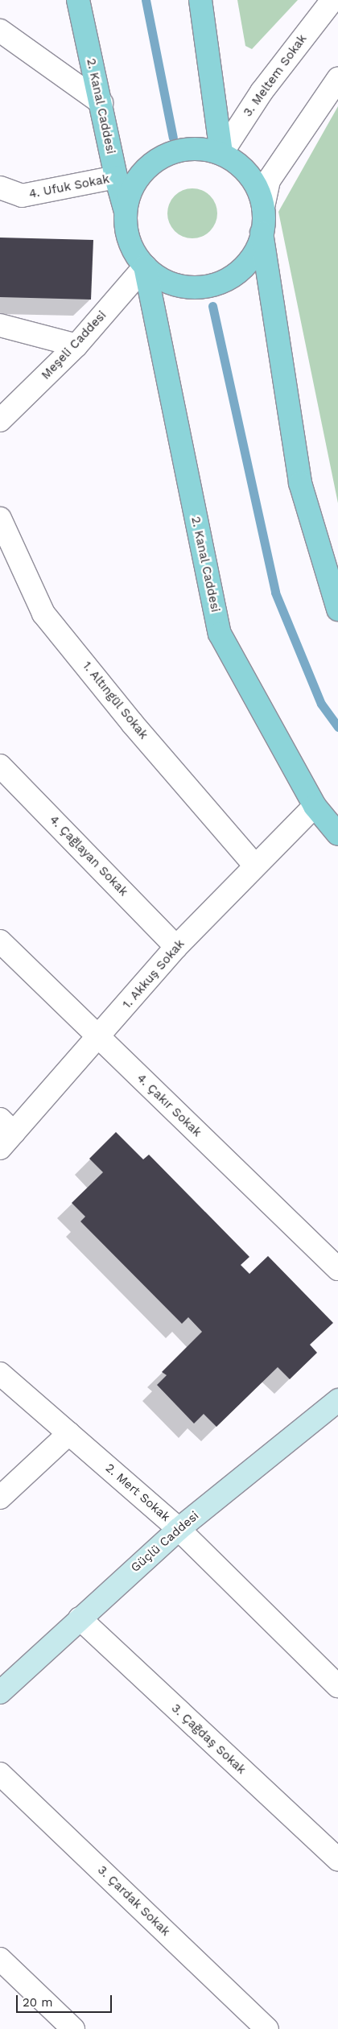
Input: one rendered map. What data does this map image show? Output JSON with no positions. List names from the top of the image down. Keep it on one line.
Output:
{"streets":{"main road":["2. Kanal Caddesi","Güçlü Caddesi"],"street":["3. Meltem Sokak","4. Ufuk Sokak","Meşeli Caddesi","1. Altıngül Sokak","4. Çağlayan Sokak","1. Akkuş Sokak","4. Çakır Sokak","2. Mert Sokak","3. Çağdaş Sokak","3. Çardak Sokak"]},"crossings":[["3. Meltem Sokak","2. Kanal Caddesi"],["3. Meltem Sokak","Meşeli Caddesi"],["2. Kanal Caddesi","4. Ufuk Sokak"],["2. Kanal Caddesi","Meşeli Caddesi"],["2. Kanal Caddesi","1. Akkuş Sokak"],["1. Altıngül Sokak","1. Akkuş Sokak"],["4. Çağlayan Sokak","1. Akkuş Sokak"],["1. Akkuş Sokak","4. Çakır Sokak"],["2. Mert Sokak","Güçlü Caddesi"],["Güçlü Caddesi","3. Çağdaş Sokak"]],"scale_bar":"20 m"}
